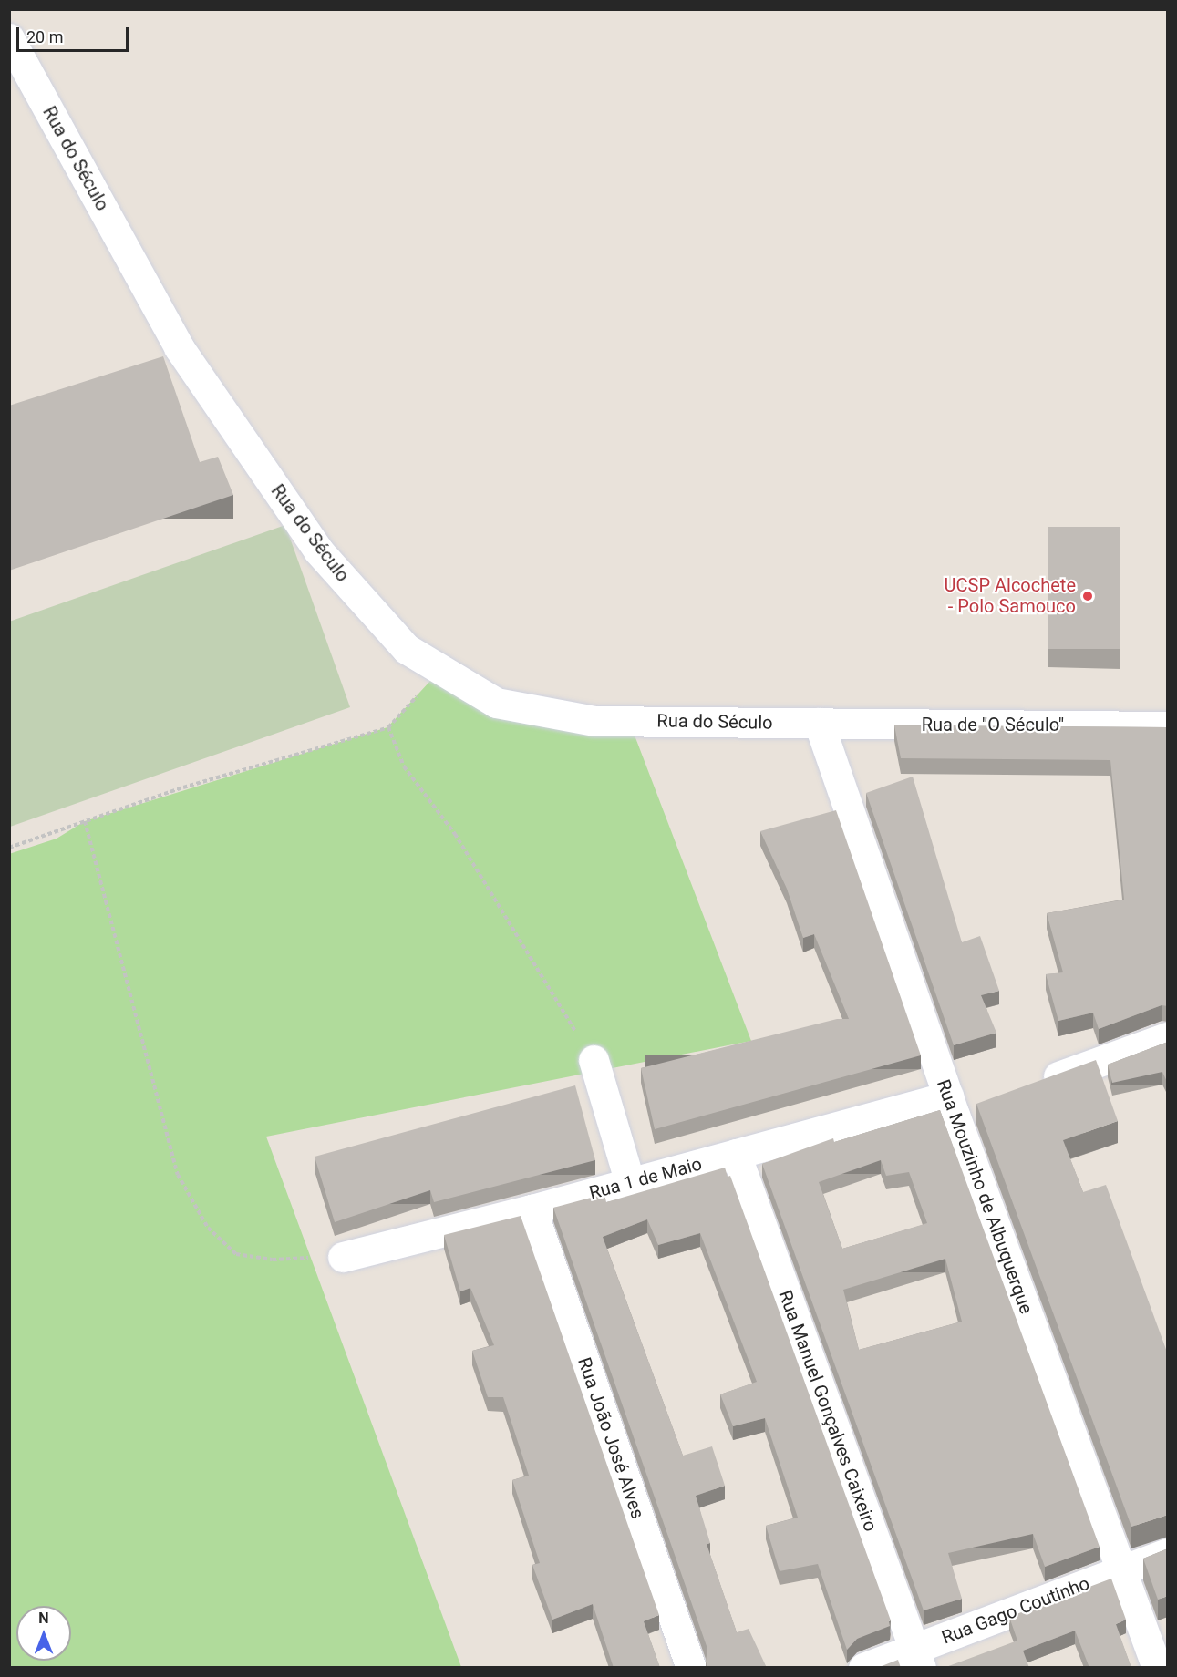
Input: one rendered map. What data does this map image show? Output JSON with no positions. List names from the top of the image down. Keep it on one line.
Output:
{"streets":{"street":["Rua do Século","Rua de \"O Século\"","Rua 1 de Maio","Rua Mouzinho de Albuquerque","Rua Manuel Gonçalves Caixeiro","Rua João José Alves","Rua Gago Coutinho"]},"crossings":[["Rua do Século","Rua de \"O Século\""],["Rua do Século","Rua Mouzinho de Albuquerque"],["Rua de \"O Século\"","Rua Mouzinho de Albuquerque"],["Rua 1 de Maio","Rua Mouzinho de Albuquerque"],["Rua 1 de Maio","Rua Manuel Gonçalves Caixeiro"],["Rua 1 de Maio","Rua João José Alves"],["Rua Mouzinho de Albuquerque","Rua Gago Coutinho"],["Rua Manuel Gonçalves Caixeiro","Rua Gago Coutinho"]],"places":["UCSP Alcochete - Polo Samouco"],"scale_bar":"20 m","north":"top"}
